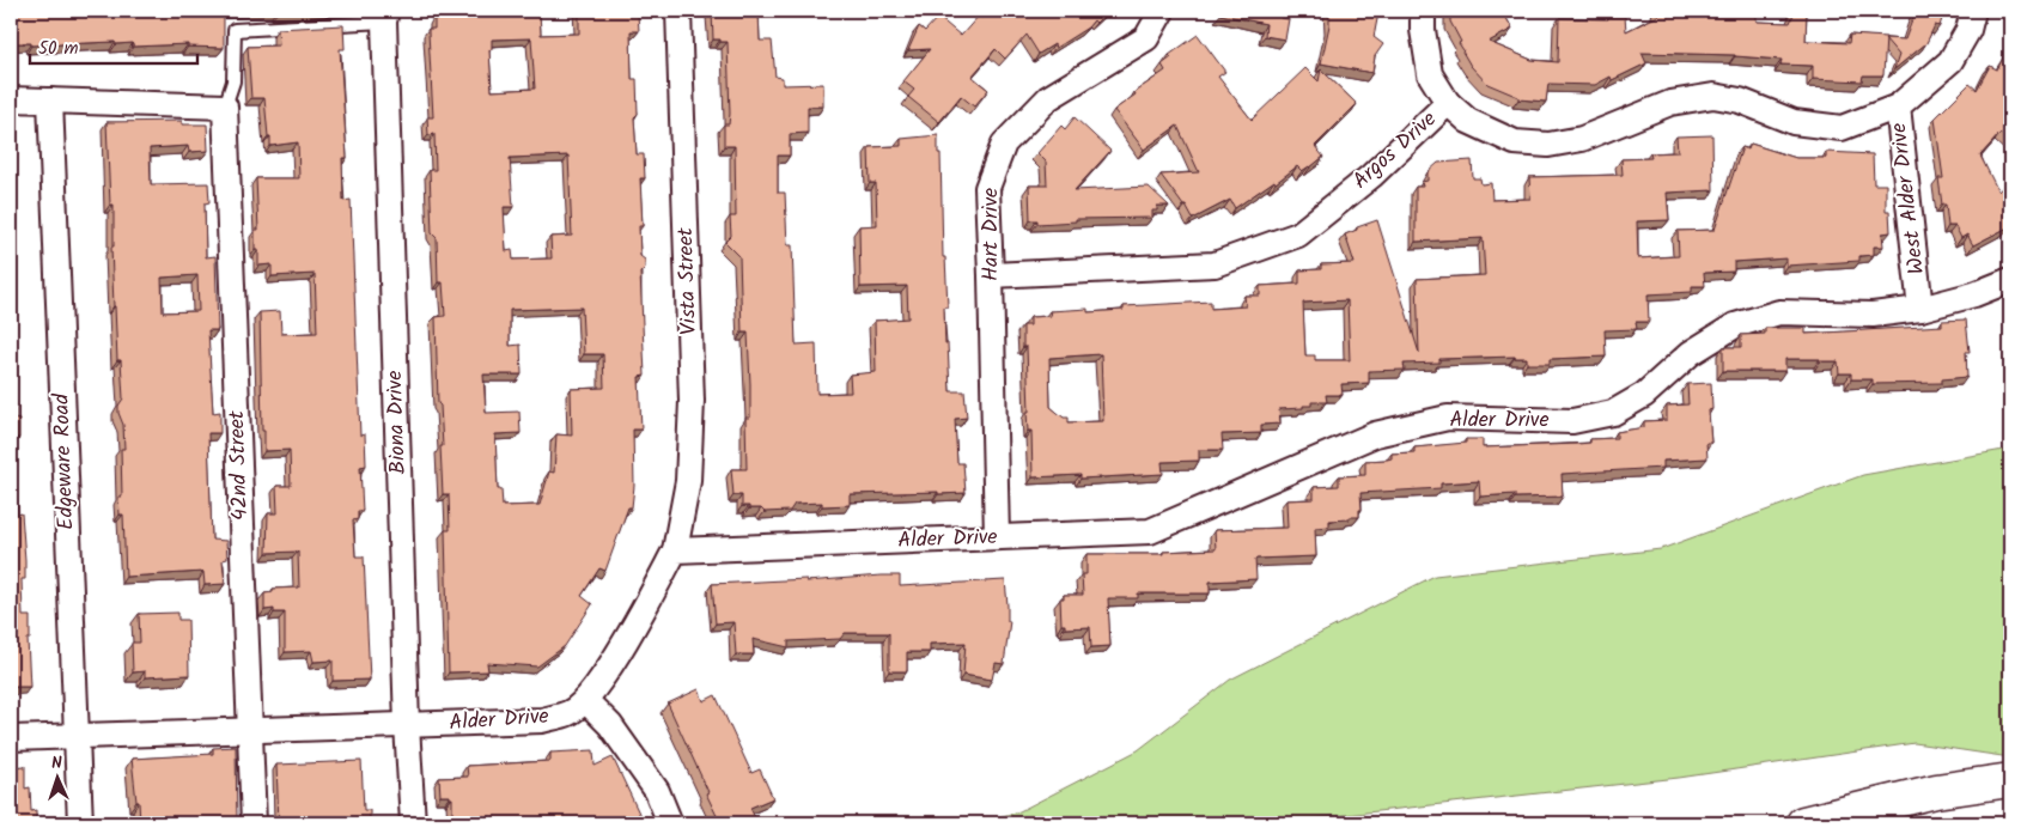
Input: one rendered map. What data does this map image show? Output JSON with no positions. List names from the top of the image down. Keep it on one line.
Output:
{"streets":{"street":["Argos Drive","West Alder Drive","Hart Drive","Vista Street","Alder Drive","Biona Drive","Edgeware Road","42nd Street"]},"crossings":[["Argos Drive","West Alder Drive"],["Argos Drive","Hart Drive"],["West Alder Drive","Alder Drive"],["Hart Drive","Alder Drive"],["Vista Street","Alder Drive"],["Alder Drive","Biona Drive"],["Alder Drive","Edgeware Road"],["Alder Drive","42nd Street"]],"scale_bar":"50 m","north":"top"}
